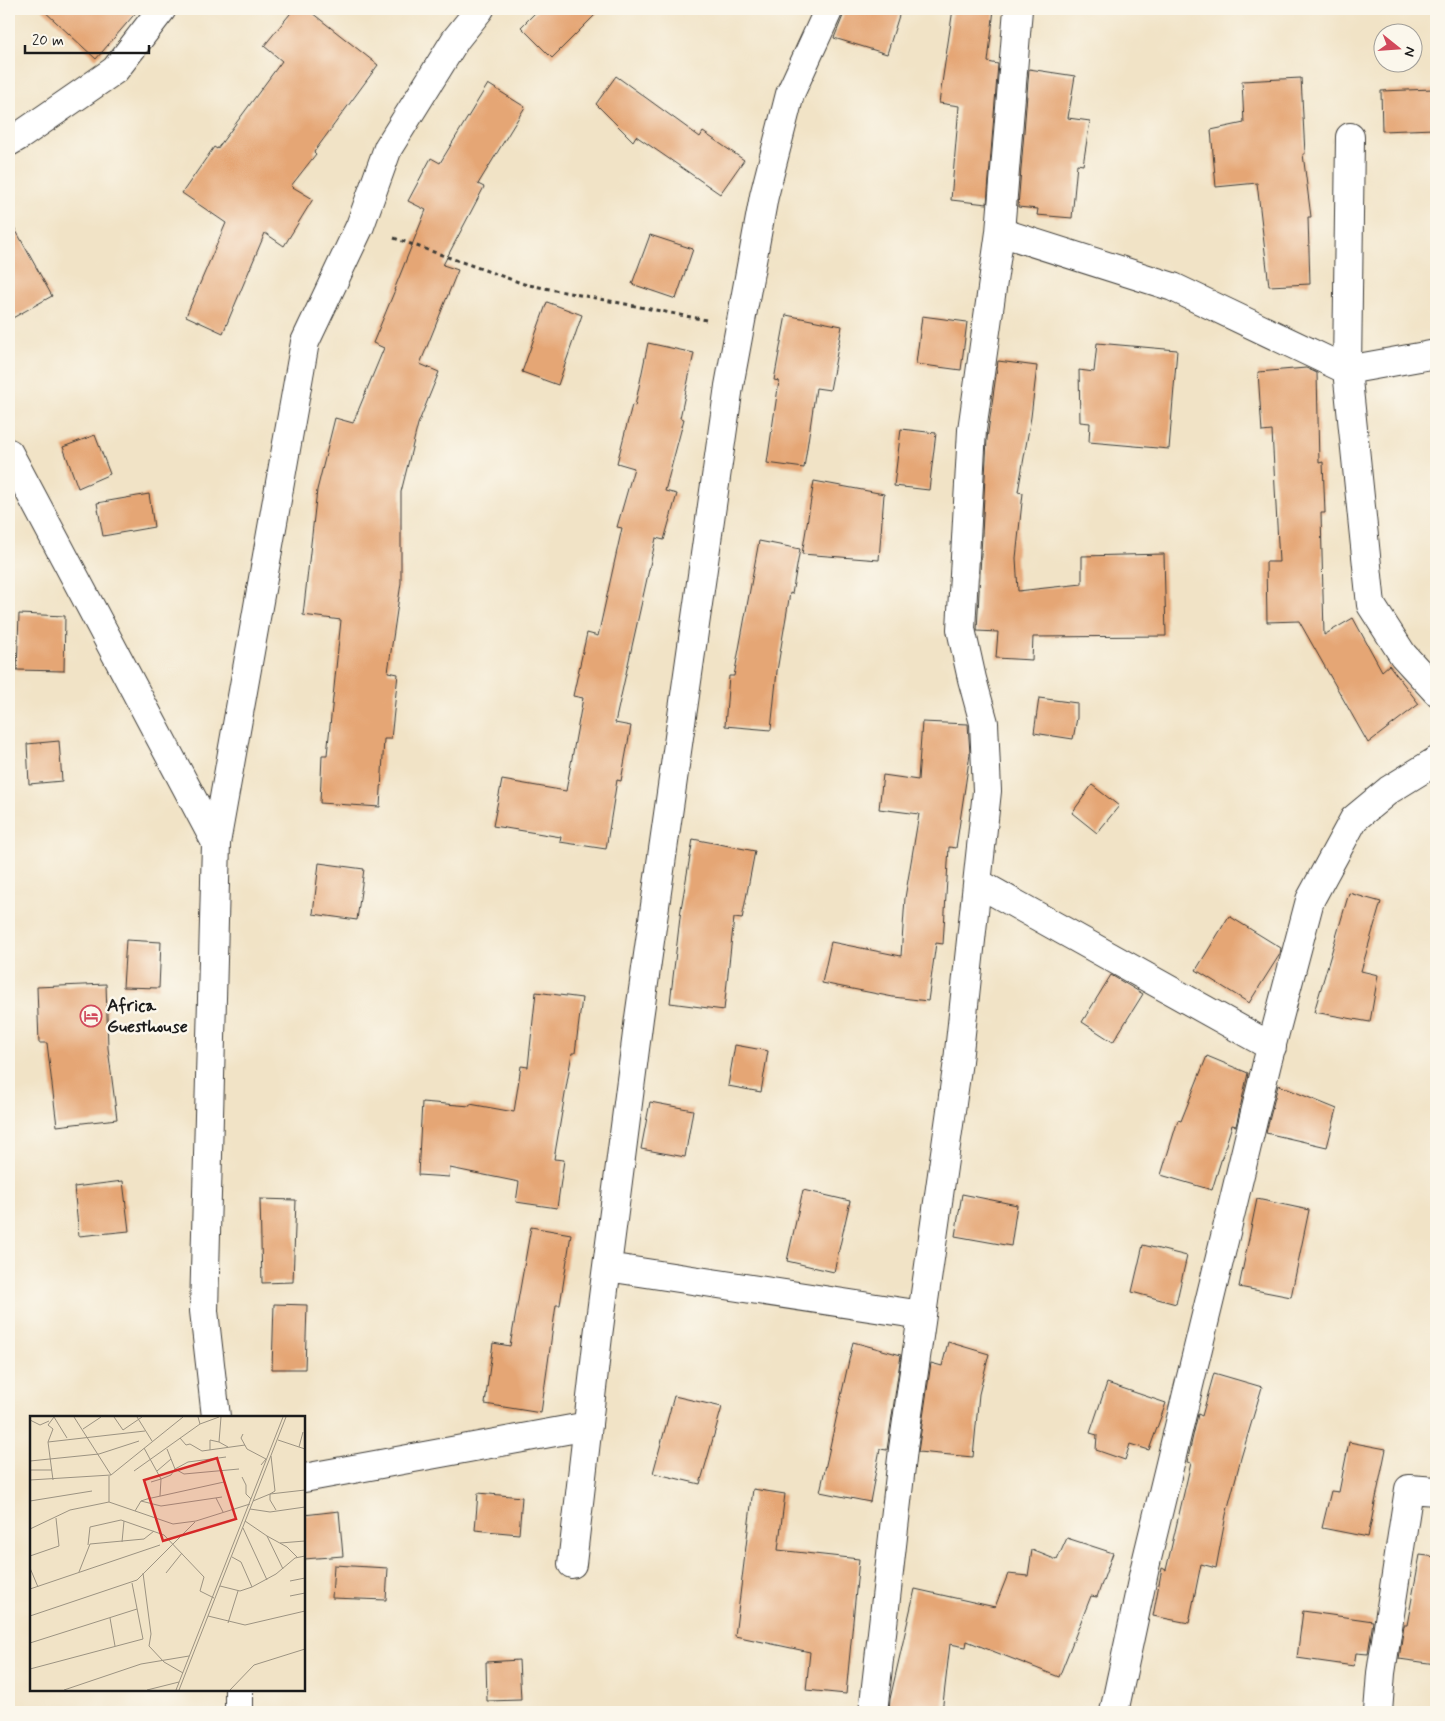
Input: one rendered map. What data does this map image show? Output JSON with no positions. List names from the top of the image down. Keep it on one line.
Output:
{"places":{"hotel":["Africa Guesthouse"]},"scale_bar":"20 m","north":"right"}
